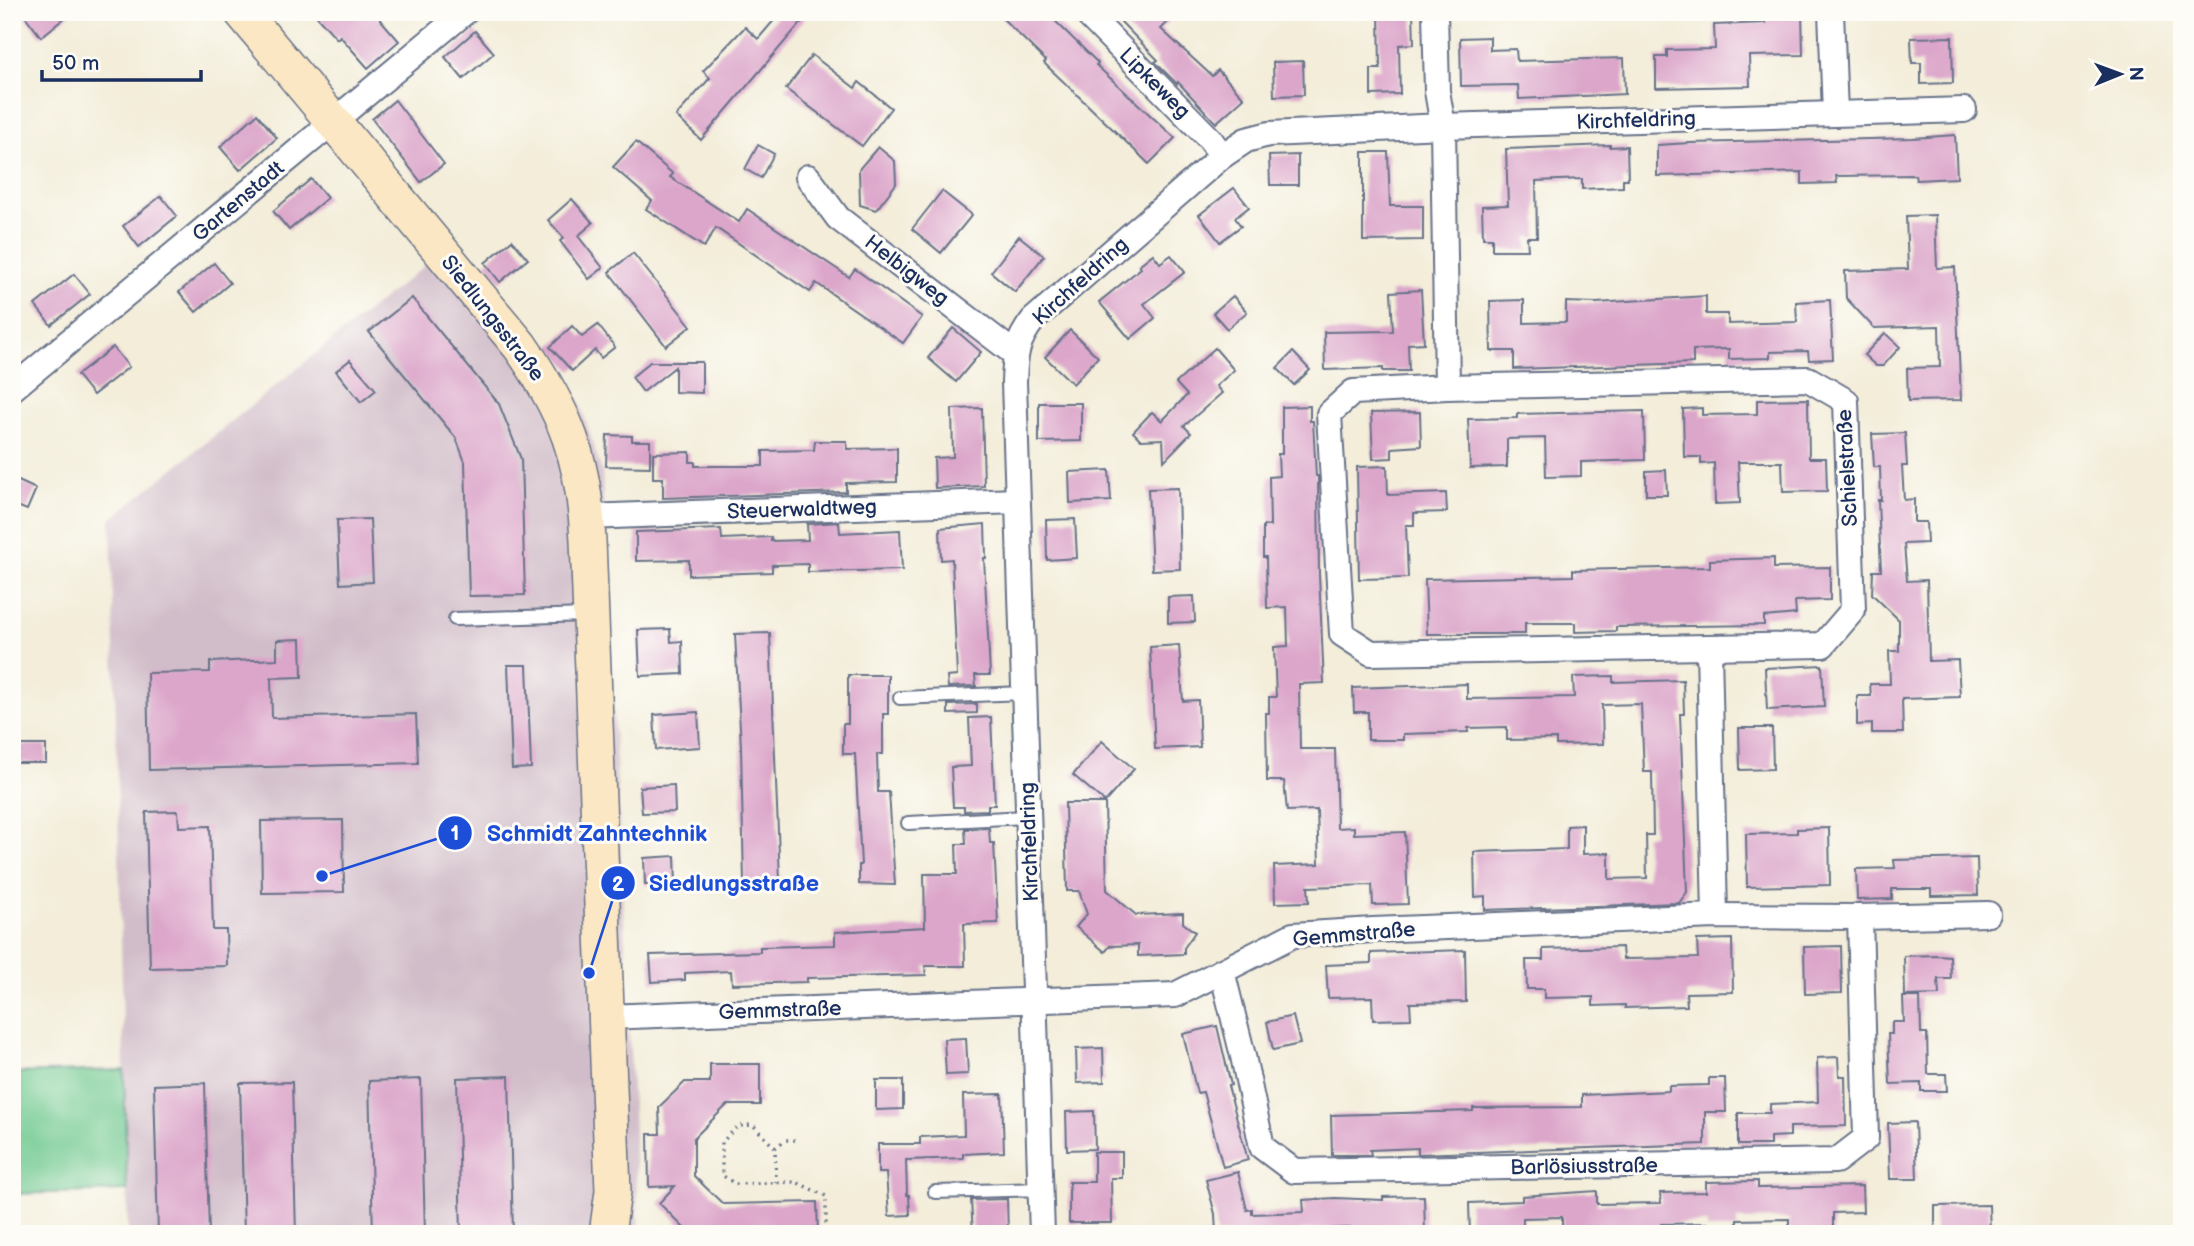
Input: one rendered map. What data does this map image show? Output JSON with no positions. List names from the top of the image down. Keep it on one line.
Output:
{"streets":{"street":["Lipkeweg","Kirchfeldring","Gartenstadt","Helbigweg","Siedlungsstraße","Schielstraße","Steuerwaldtweg","Gemmstraße","Barlösiusstraße"]},"crossings":[["Lipkeweg","Kirchfeldring"],["Kirchfeldring","Helbigweg"],["Kirchfeldring","Steuerwaldtweg"],["Kirchfeldring","Gemmstraße"],["Gartenstadt","Siedlungsstraße"],["Siedlungsstraße","Steuerwaldtweg"],["Siedlungsstraße","Gemmstraße"],["Gemmstraße","Barlösiusstraße"]],"places":["Schmidt Zahntechnik","Siedlungsstraße"],"scale_bar":"50 m","north":"right"}
